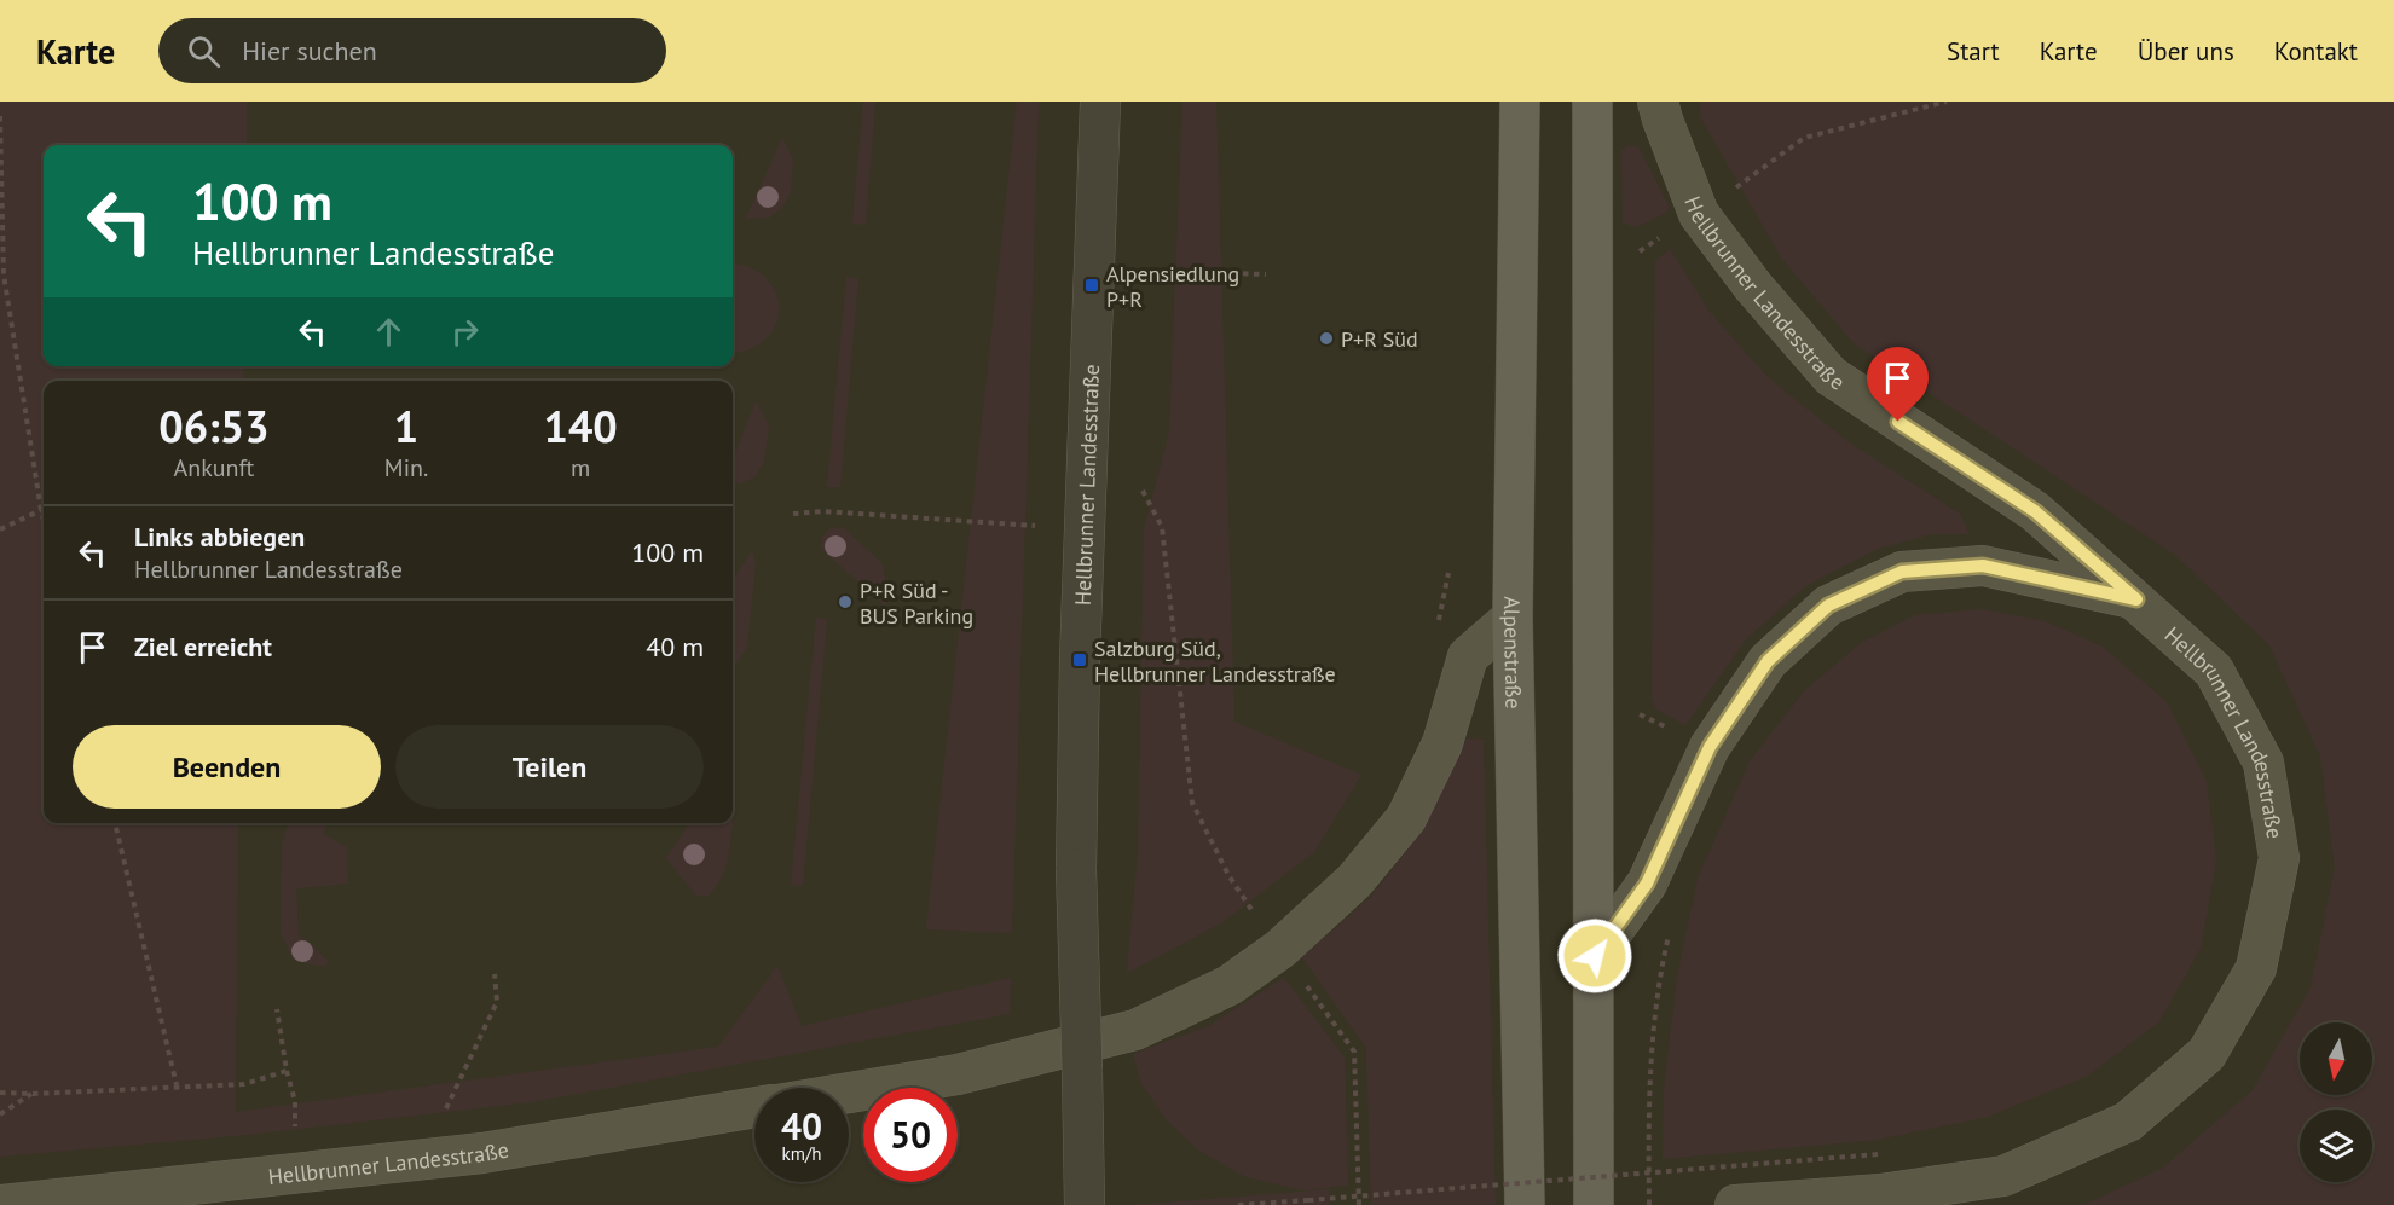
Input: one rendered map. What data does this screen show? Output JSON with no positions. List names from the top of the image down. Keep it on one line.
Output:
{"streets":{"main road":["Hellbrunner Landesstraße","Alpenstraße"]},"places":{"transit":["Alpensiedlung P+R","Salzburg Süd, Hellbrunner Landesstraße"],"other":["P+R Süd","P+R Süd - BUS Parking"]},"north":"bottom","page":{"header":"Karte","search":"Hier suchen","nav":["Start","Karte","Über uns","Kontakt"],"turn":["100 m","Hellbrunner Landesstraße"],"eta":["06:53","Ankunft","1","Min.","140","m"],"list":[{"name":"Links abbiegen","note":"Hellbrunner Landesstraße","value":"100 m"},{"name":"Ziel erreicht","value":"40 m"}],"buttons":["Beenden","Teilen"],"speed":"40 km/h","limit":"50"}}
